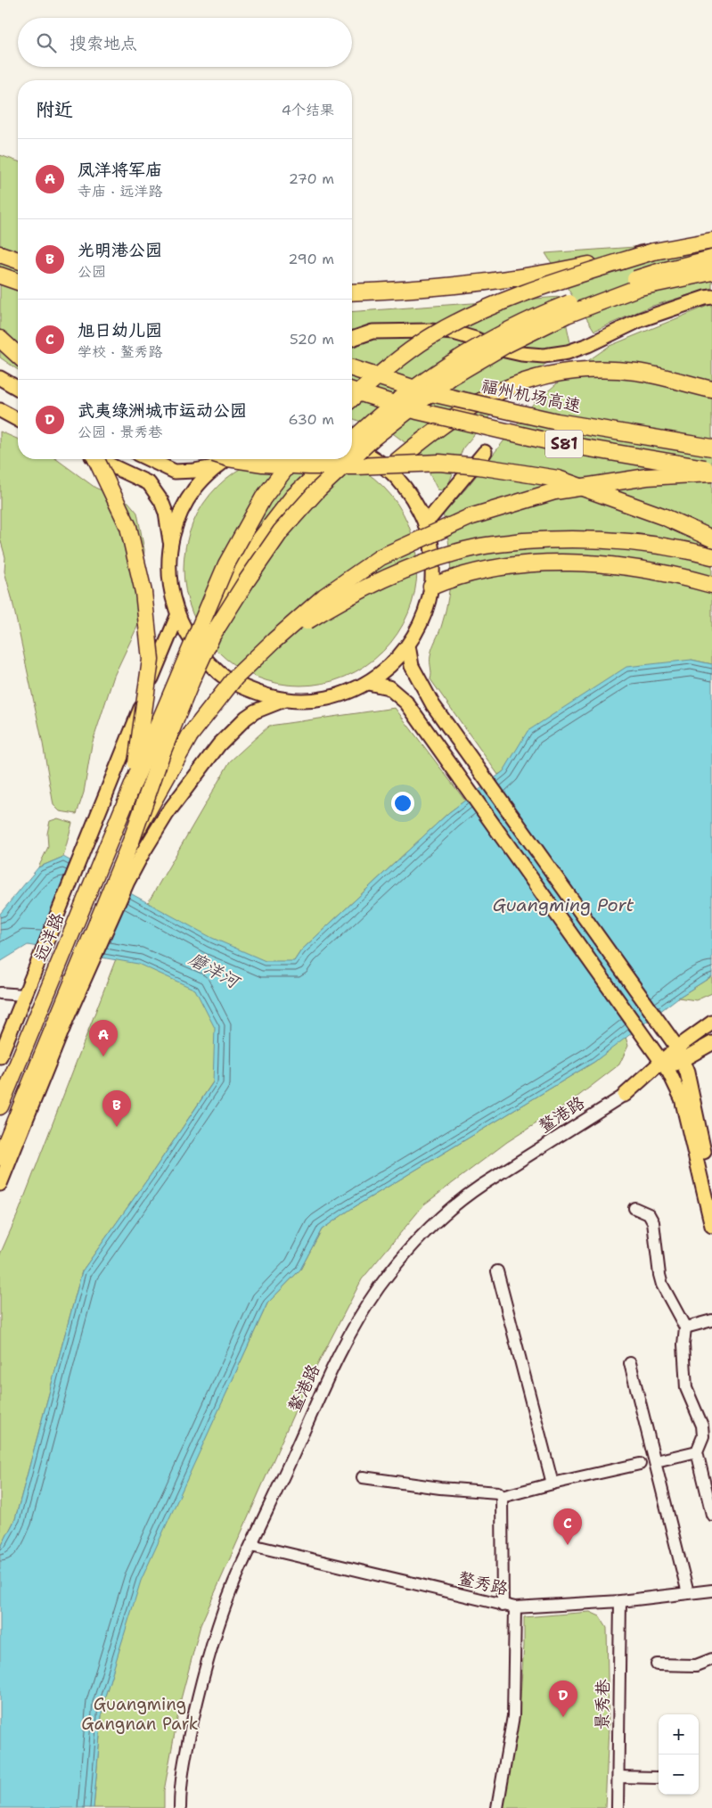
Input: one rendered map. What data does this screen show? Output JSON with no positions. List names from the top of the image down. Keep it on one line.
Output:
{"streets":{"highway":["福州机场高速","S81","远洋路"],"main road":["鳌港路"],"street":["鳌秀路","景秀巷"]},"crossings":[["鳌港路","鳌秀路"],["鳌秀路","景秀巷"]],"water":["Guangming Port","磨洋河"],"parks":["Guangming Gangnan Park"],"page":{"search":"搜索地点","heading":["附近","4个结果"],"list":[{"mark":"A","name":"凤洋将军庙","note":"寺庙 · 远洋路","value":"270 m"},{"mark":"B","name":"光明港公园","note":"公园","value":"290 m"},{"mark":"C","name":"旭日幼儿园","note":"学校 · 鳌秀路","value":"520 m"},{"mark":"D","name":"武夷绿洲城市运动公园","note":"公园 · 景秀巷","value":"630 m"}],"pins":["A","B","C","D"],"map_buttons":["+","−"]}}
